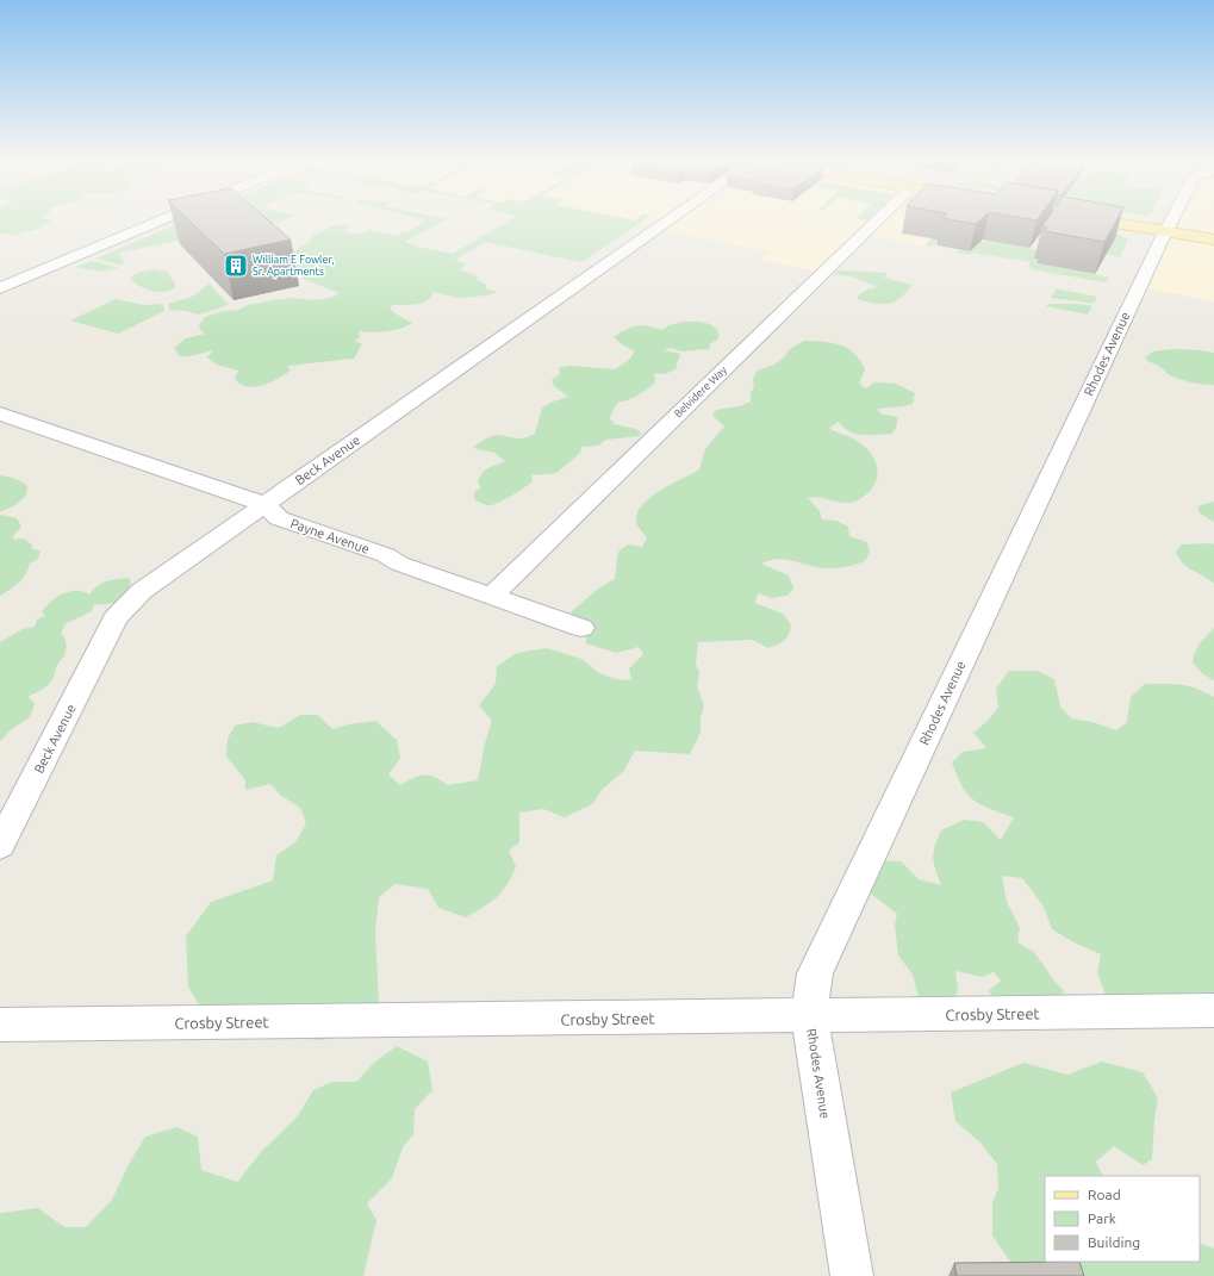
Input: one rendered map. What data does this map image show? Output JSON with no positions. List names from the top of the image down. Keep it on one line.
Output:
{"streets":{"street":["Rhodes Avenue","Belvidere Way","Beck Avenue","Payne Avenue","Crosby Street"]},"crossings":[["Rhodes Avenue","Crosby Street"],["Belvidere Way","Payne Avenue"],["Beck Avenue","Payne Avenue"]],"places":{"building":["William E Fowler, Sr. Apartments"]},"legend":["Road","Park","Building"]}
